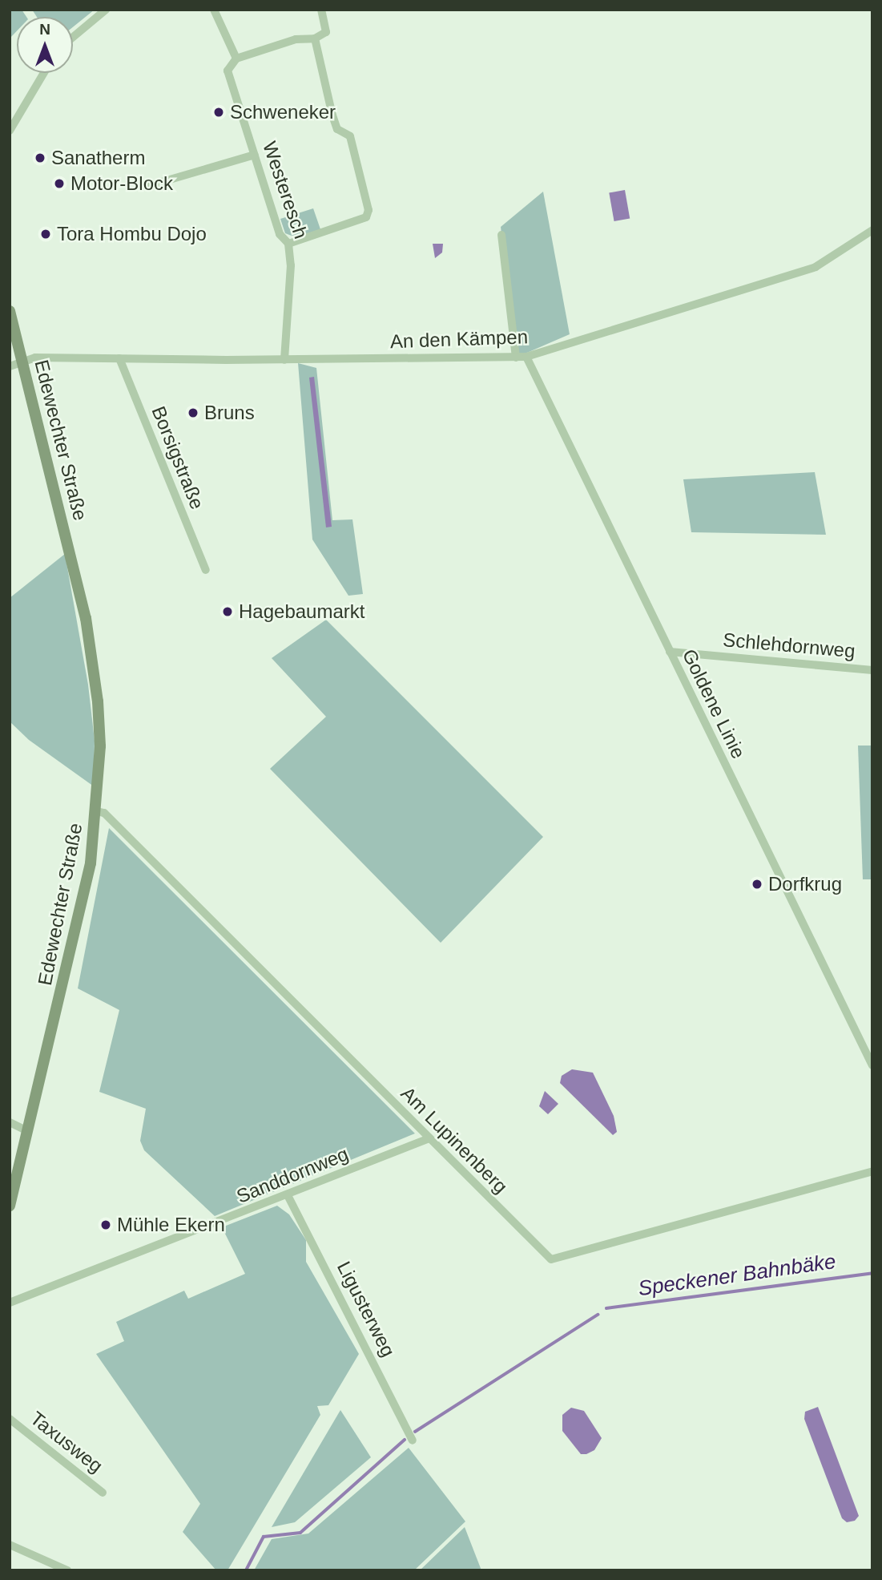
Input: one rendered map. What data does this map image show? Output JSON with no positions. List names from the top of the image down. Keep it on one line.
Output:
{"streets":{"main road":["Edewechter Straße"],"street":["Westeresch","An den Kämpen","Borsigstraße","Schlehdornweg","Goldene Linie","Am Lupinenberg","Sanddornweg","Ligusterweg","Taxusweg"]},"crossings":[["Westeresch","An den Kämpen"],["An den Kämpen","Edewechter Straße"],["An den Kämpen","Borsigstraße"],["An den Kämpen","Goldene Linie"],["Edewechter Straße","Am Lupinenberg"],["Schlehdornweg","Goldene Linie"],["Am Lupinenberg","Sanddornweg"],["Sanddornweg","Ligusterweg"]],"water":["Speckener Bahnbäke"],"places":["Schweneker","Sanatherm","Motor-Block","Tora Hombu Dojo","Bruns","Hagebaumarkt","Dorfkrug","Mühle Ekern"],"north":"top"}
